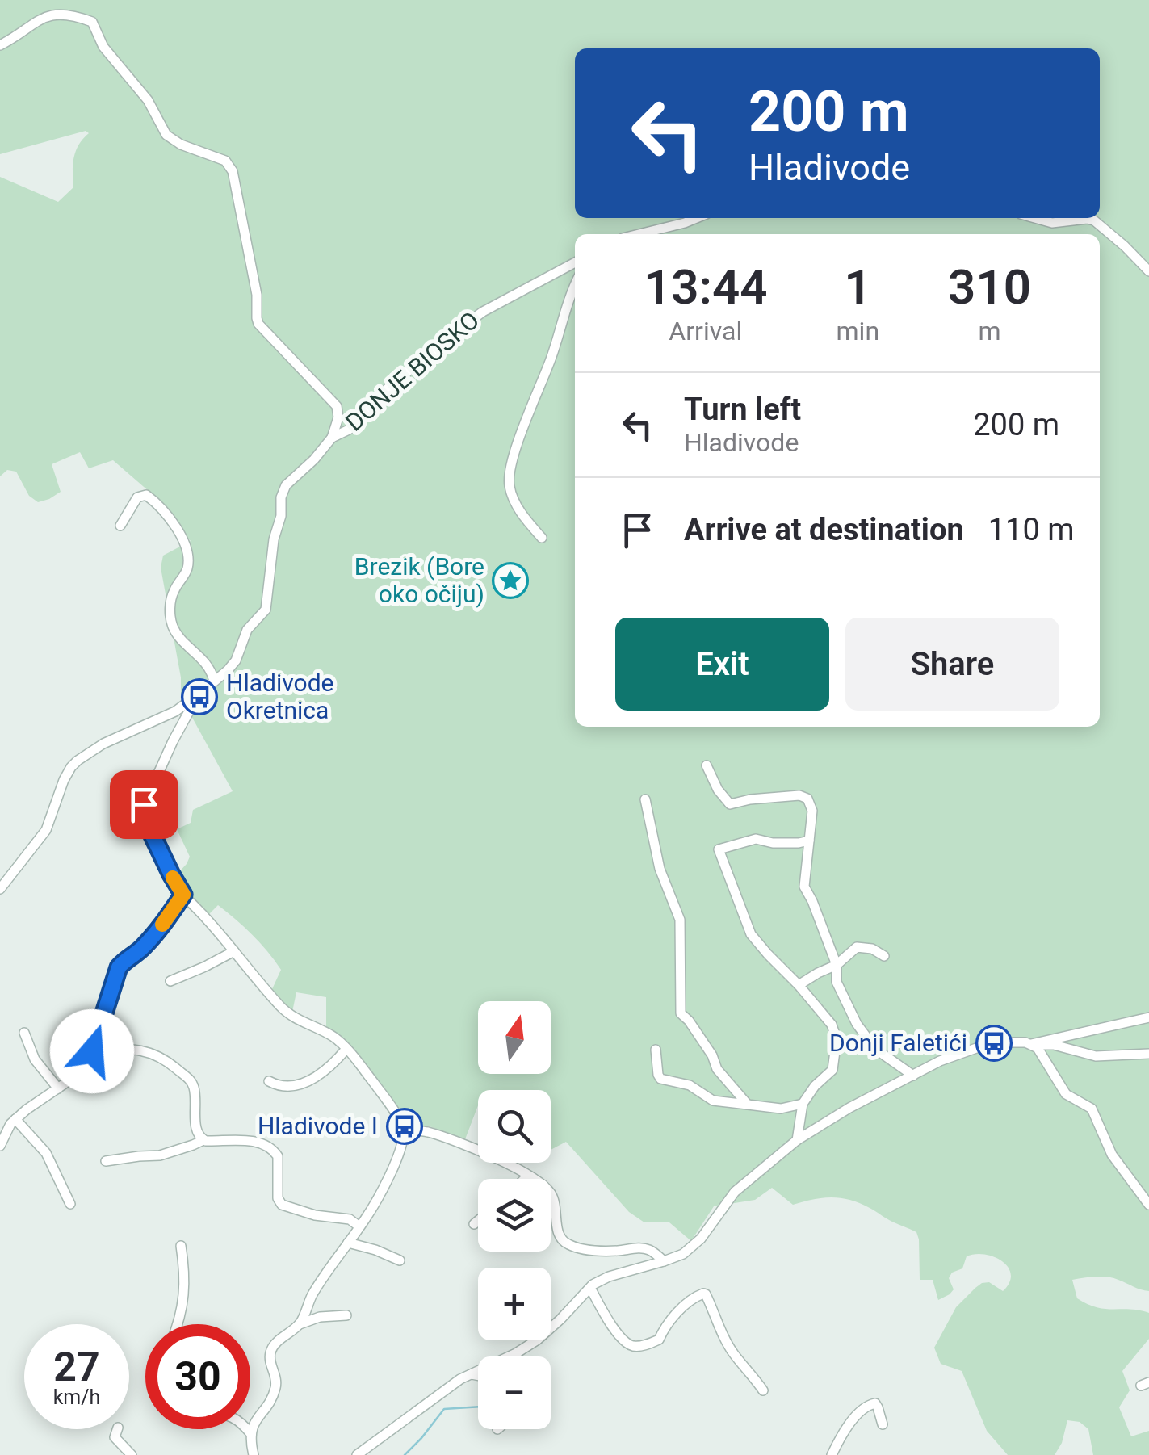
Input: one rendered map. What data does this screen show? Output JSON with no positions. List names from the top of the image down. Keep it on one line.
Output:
{"streets":{"street":["DONJE BIOSKO"]},"places":{"place":["Brezik (Bore oko očiju)"],"bus stop":["Hladivode Okretnica","Donji Faletići","Hladivode I"]},"north":"top","page":{"turn":["200 m","Hladivode"],"eta":["13:44","Arrival","1","min","310","m"],"list":[{"name":"Turn left","note":"Hladivode","value":"200 m"},{"name":"Arrive at destination","value":"110 m"}],"buttons":["Exit","Share"],"map_buttons":["+","−"],"speed":"27 km/h","limit":"30"}}
